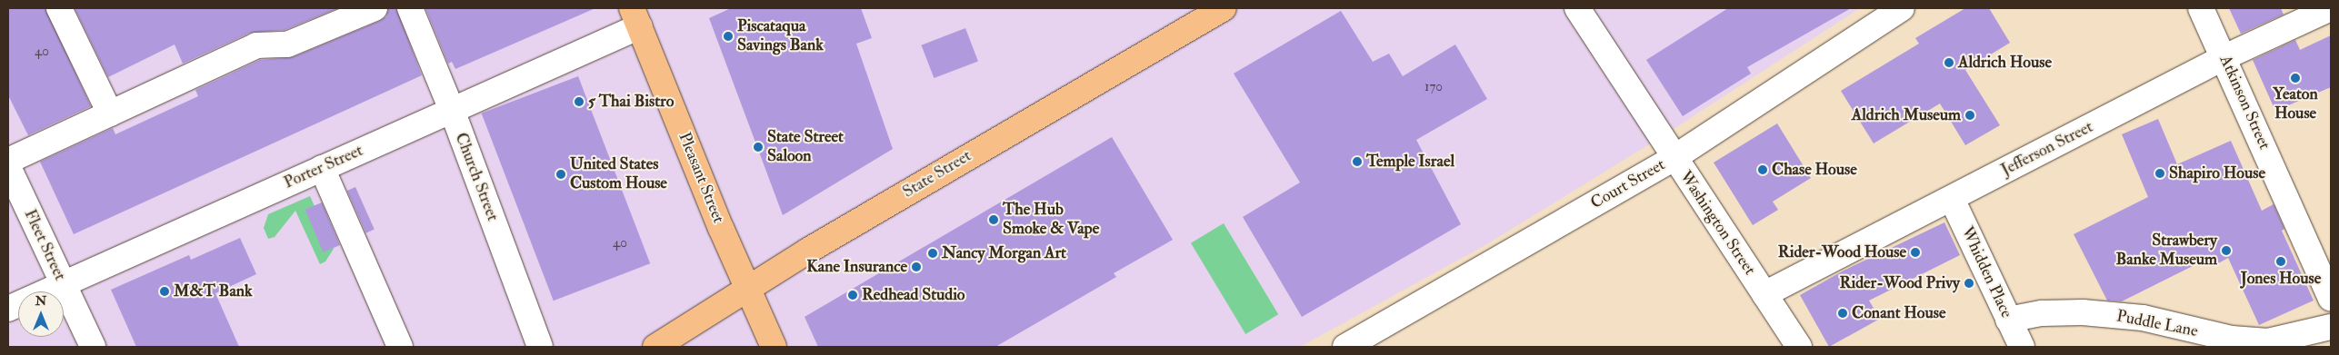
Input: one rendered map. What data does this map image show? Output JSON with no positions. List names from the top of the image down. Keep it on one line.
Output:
{"streets":{"main road":["State Street","Pleasant Street"],"street":["Atkinson Street","Jefferson Street","Porter Street","Church Street","Court Street","Washington Street","Fleet Street","Whidden Place","Puddle Lane"]},"crossings":[["Atkinson Street","Jefferson Street"],["Jefferson Street","Washington Street"],["Jefferson Street","Whidden Place"],["Porter Street","Church Street"],["Porter Street","Pleasant Street"],["Porter Street","Fleet Street"],["State Street","Pleasant Street"],["Court Street","Washington Street"],["Whidden Place","Puddle Lane"]],"places":["Piscataqua Savings Bank","Aldrich House","Yeaton House","5 Thai Bistro","Aldrich Museum","State Street Saloon","Temple Israel","Chase House","Shapiro House","United States Custom House","The Hub Smoke & Vape","Strawbery Banke Museum","Rider-Wood House","Nancy Morgan Art","Jones House","Kane Insurance","Rider-Wood Privy","M&T Bank","Redhead Studio","Conant House"],"house_numbers":["40","170","40"],"north":"top"}
